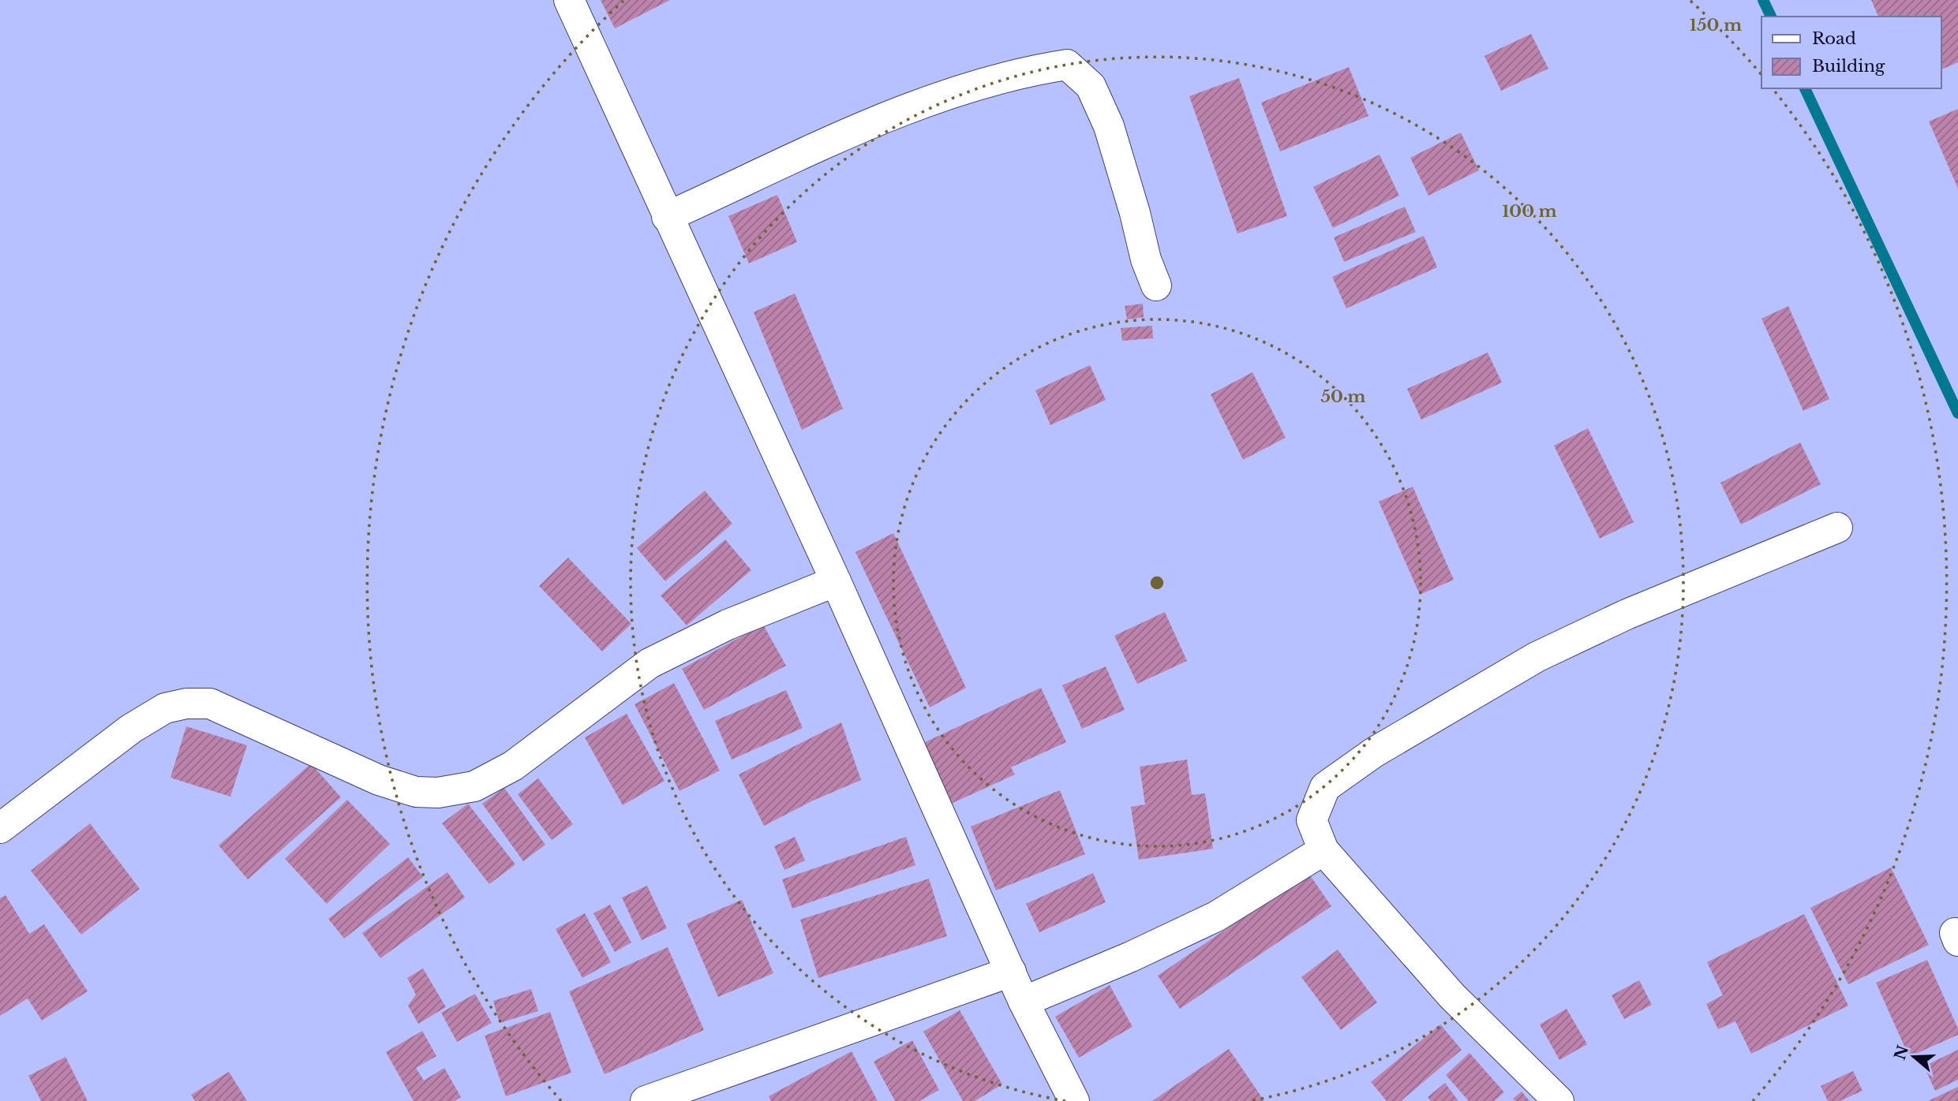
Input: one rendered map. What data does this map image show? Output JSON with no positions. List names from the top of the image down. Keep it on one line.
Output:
{"legend":["Road","Building"],"north":"left","rings":["150 m","100 m","50 m"]}
